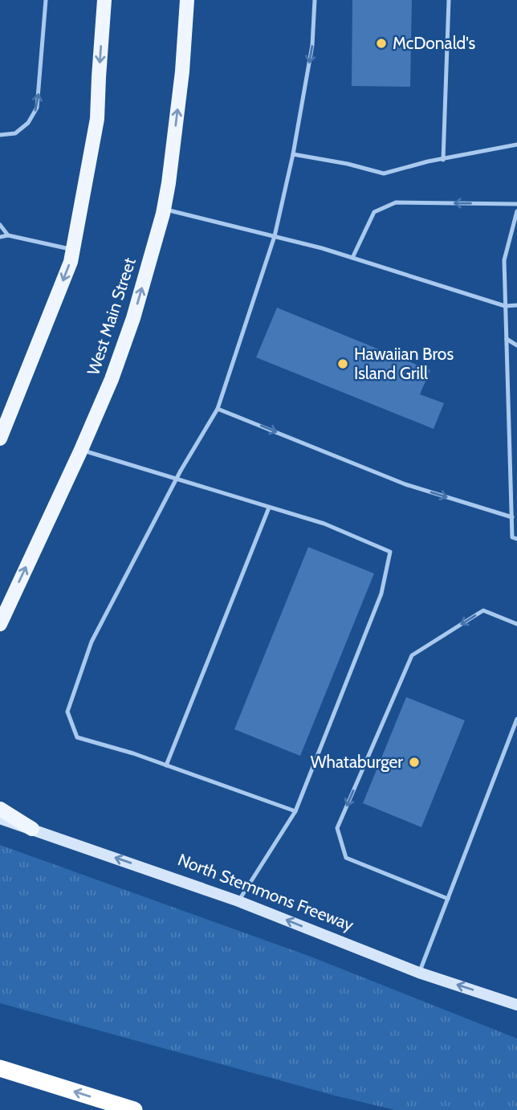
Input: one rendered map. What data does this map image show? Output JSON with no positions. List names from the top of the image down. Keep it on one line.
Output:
{"streets":{"main road":["West Main Street","North Stemmons Freeway"]},"one_way":["North Stemmons Freeway"],"places":["McDonald's","Hawaiian Bros Island Grill","Whataburger"]}
